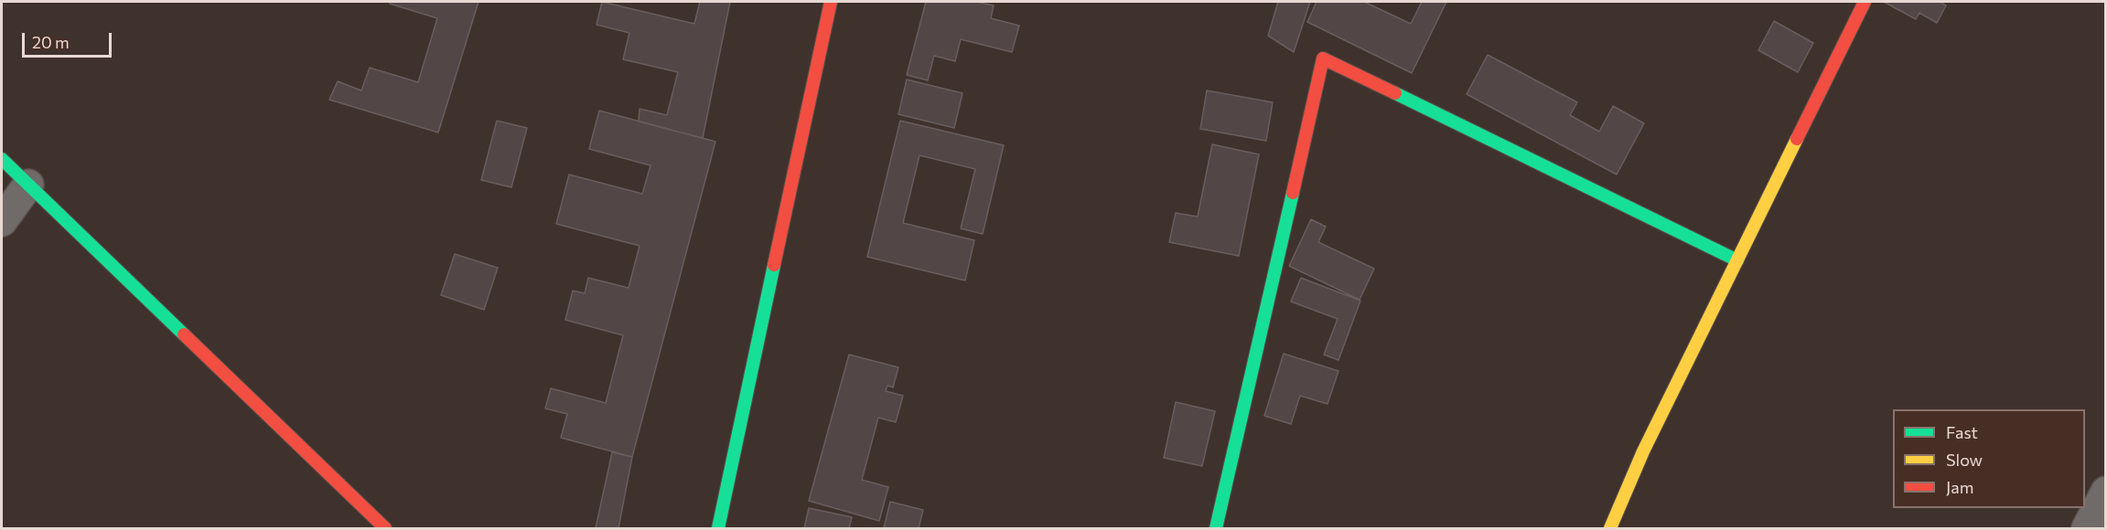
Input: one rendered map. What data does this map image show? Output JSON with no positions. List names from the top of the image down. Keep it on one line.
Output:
{"legend":["Fast","Slow","Jam"],"scale_bar":"20 m"}
